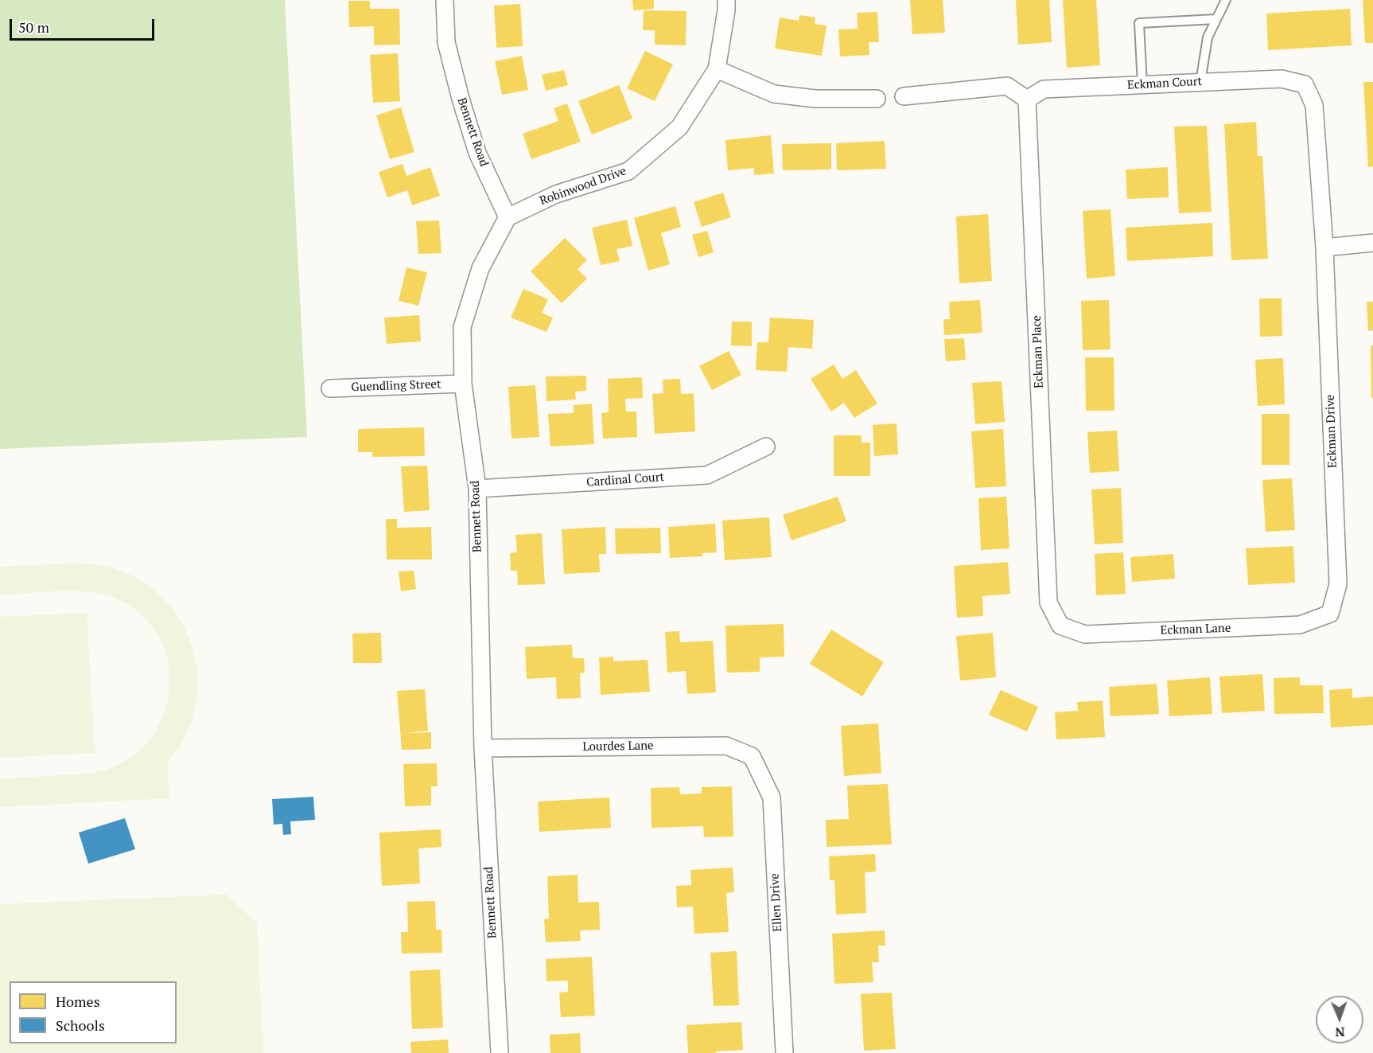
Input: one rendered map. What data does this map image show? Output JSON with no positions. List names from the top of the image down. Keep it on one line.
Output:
{"streets":{"street":["Eckman Court","Bennett Road","Robinwood Drive","Eckman Place","Guendling Street","Eckman Drive","Cardinal Court","Eckman Lane","Lourdes Lane","Ellen Drive"]},"crossings":[["Eckman Court","Eckman Place"],["Eckman Court","Eckman Drive"],["Bennett Road","Robinwood Drive"],["Bennett Road","Guendling Street"],["Bennett Road","Cardinal Court"],["Bennett Road","Lourdes Lane"],["Eckman Place","Eckman Lane"],["Eckman Drive","Eckman Lane"],["Lourdes Lane","Ellen Drive"]],"legend":["Homes","Schools"],"scale_bar":"50 m","north":"bottom"}
